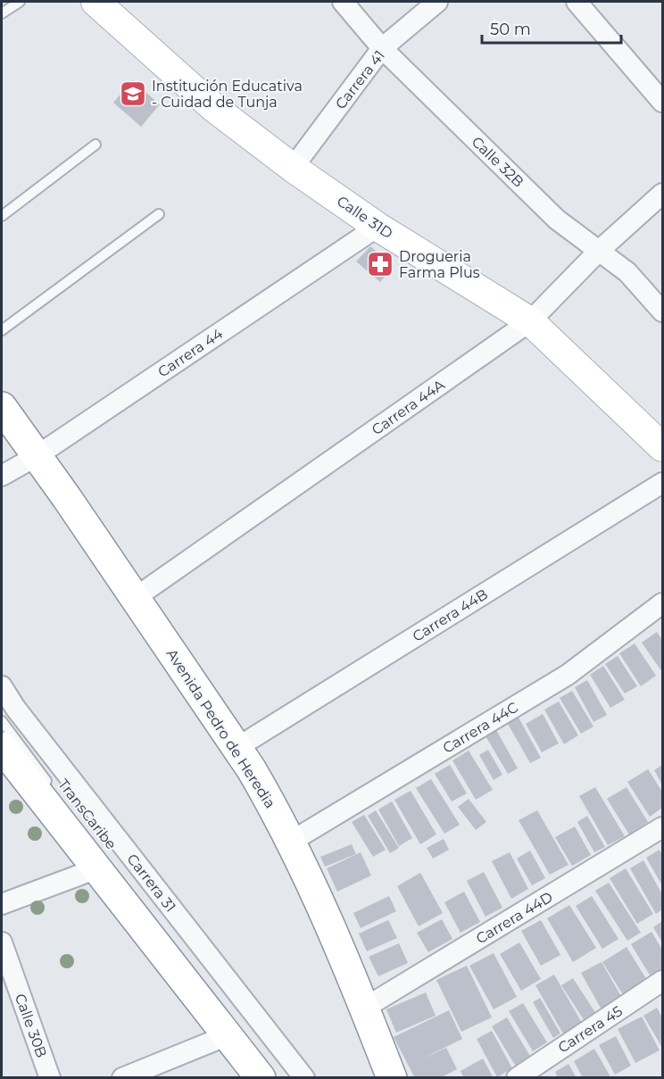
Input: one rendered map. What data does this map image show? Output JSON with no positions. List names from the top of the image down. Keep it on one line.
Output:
{"streets":{"highway":["Avenida Pedro de Heredia"],"street":["Carrera 41","Calle 32B","Calle 31D","Carrera 44","Carrera 44A","Carrera 44B","Carrera 44C","Carrera 31","Carrera 44D","Calle 30B","Carrera 45"],"lane":["TransCaribe"]},"crossings":[["Carrera 41","Calle 32B"],["Carrera 41","Calle 31D"],["Calle 32B","Carrera 44A"],["Calle 31D","Carrera 44"],["Calle 31D","Carrera 44A"],["Carrera 44","Avenida Pedro de Heredia"],["Carrera 44A","Avenida Pedro de Heredia"],["Carrera 44B","Avenida Pedro de Heredia"],["Carrera 44C","Avenida Pedro de Heredia"],["Avenida Pedro de Heredia","Carrera 44D"]],"places":{"school or university":["Institución Educativa - Cuidad de Tunja"],"pharmacy":["Drogueria Farma Plus"]},"scale_bar":"50 m"}
